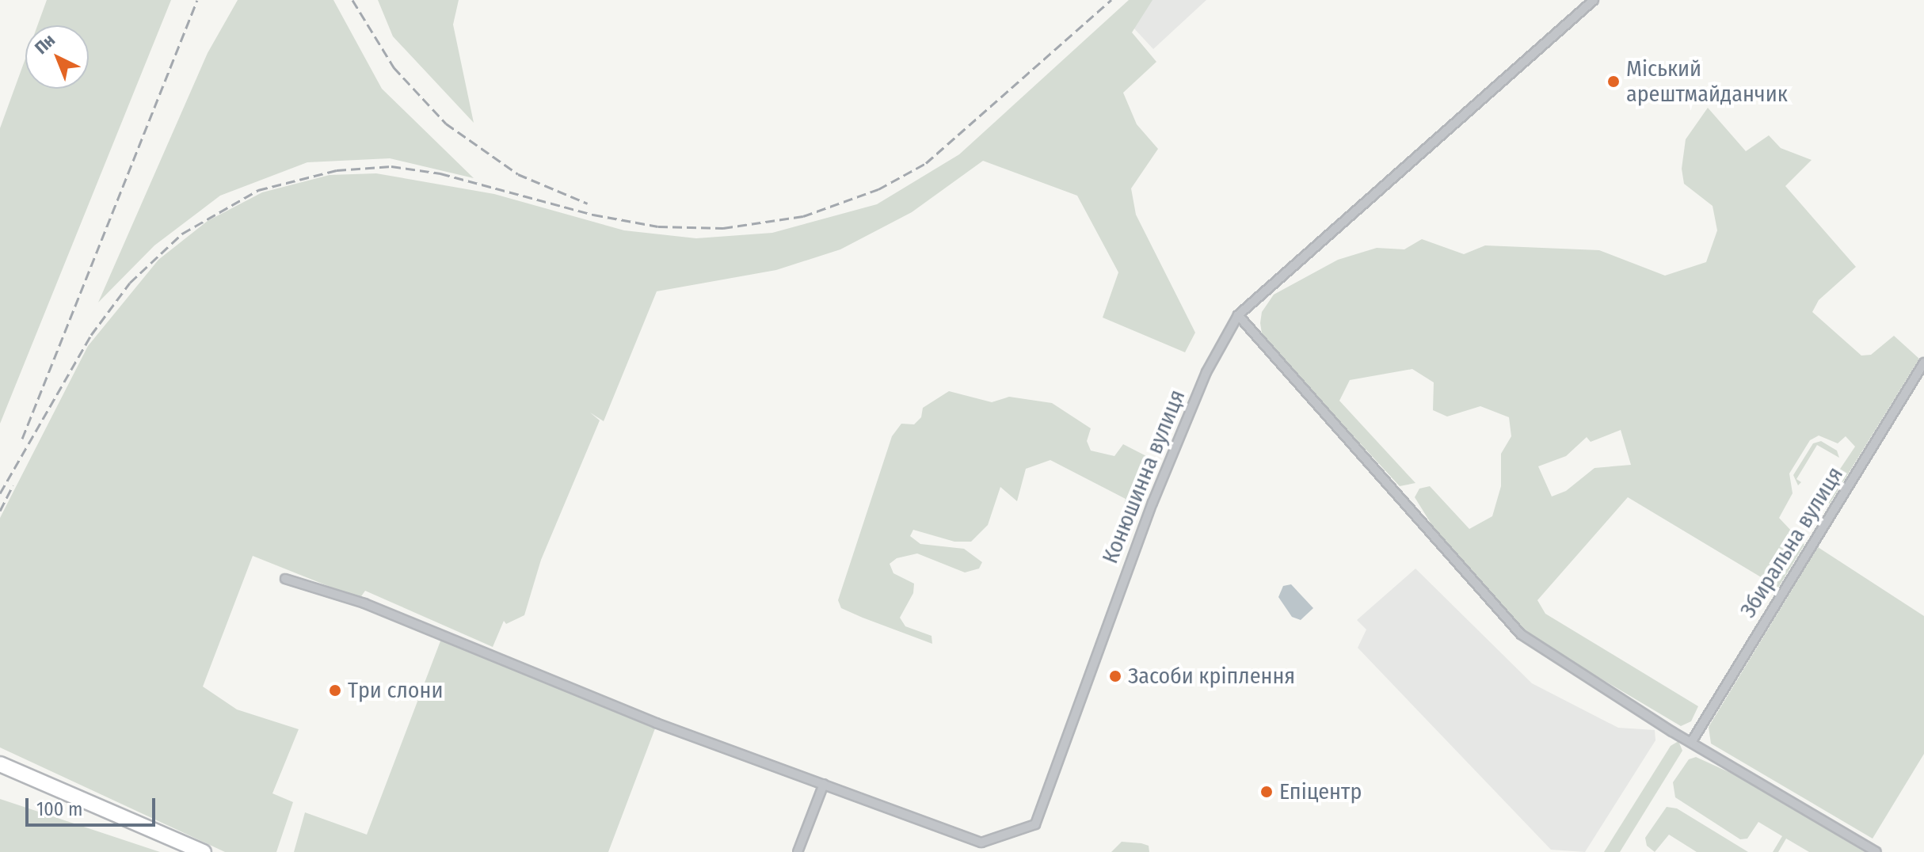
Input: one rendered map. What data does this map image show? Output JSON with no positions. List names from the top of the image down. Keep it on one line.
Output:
{"streets":{"street":["Конюшинна вулиця","Збиральна вулиця"]},"places":["Міський арештмайданчик","Засоби кріплення","Три слони","Епіцентр"],"scale_bar":"100 m","north":"top left"}
